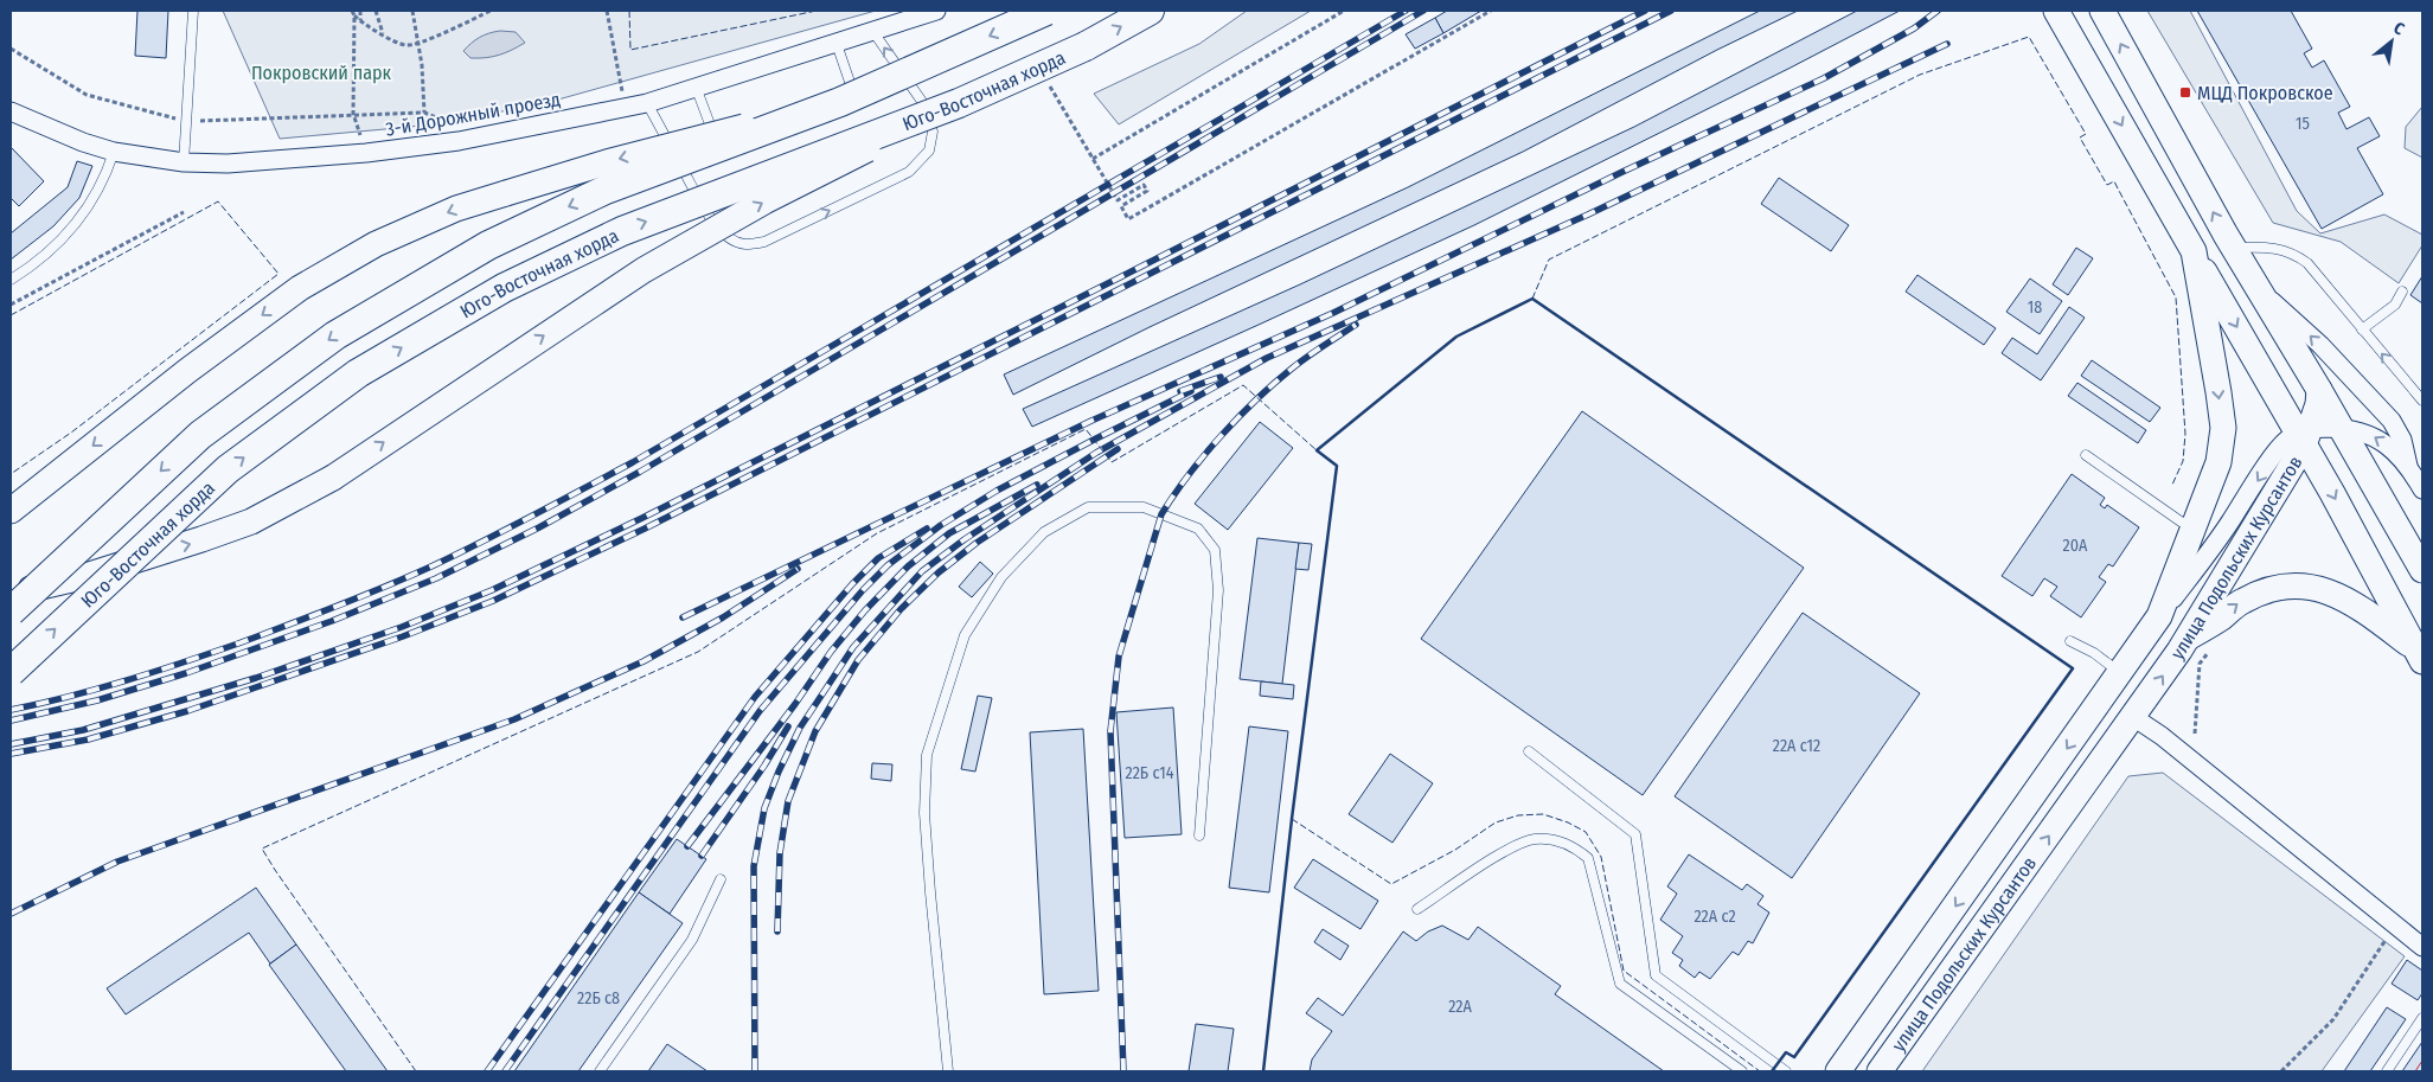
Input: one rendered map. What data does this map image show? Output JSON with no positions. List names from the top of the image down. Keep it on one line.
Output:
{"streets":{"main road":["Юго-Восточная хорда","улица Подольских Курсантов"],"street":["3-й Дорожный проезд"]},"parks":["Покровский парк"],"places":{"transit":["МЦД Покровское"]},"house_numbers":["15","18","20А","22А с12","22Б с14","22А с2","22Б с8","22А"],"north":"top right"}
